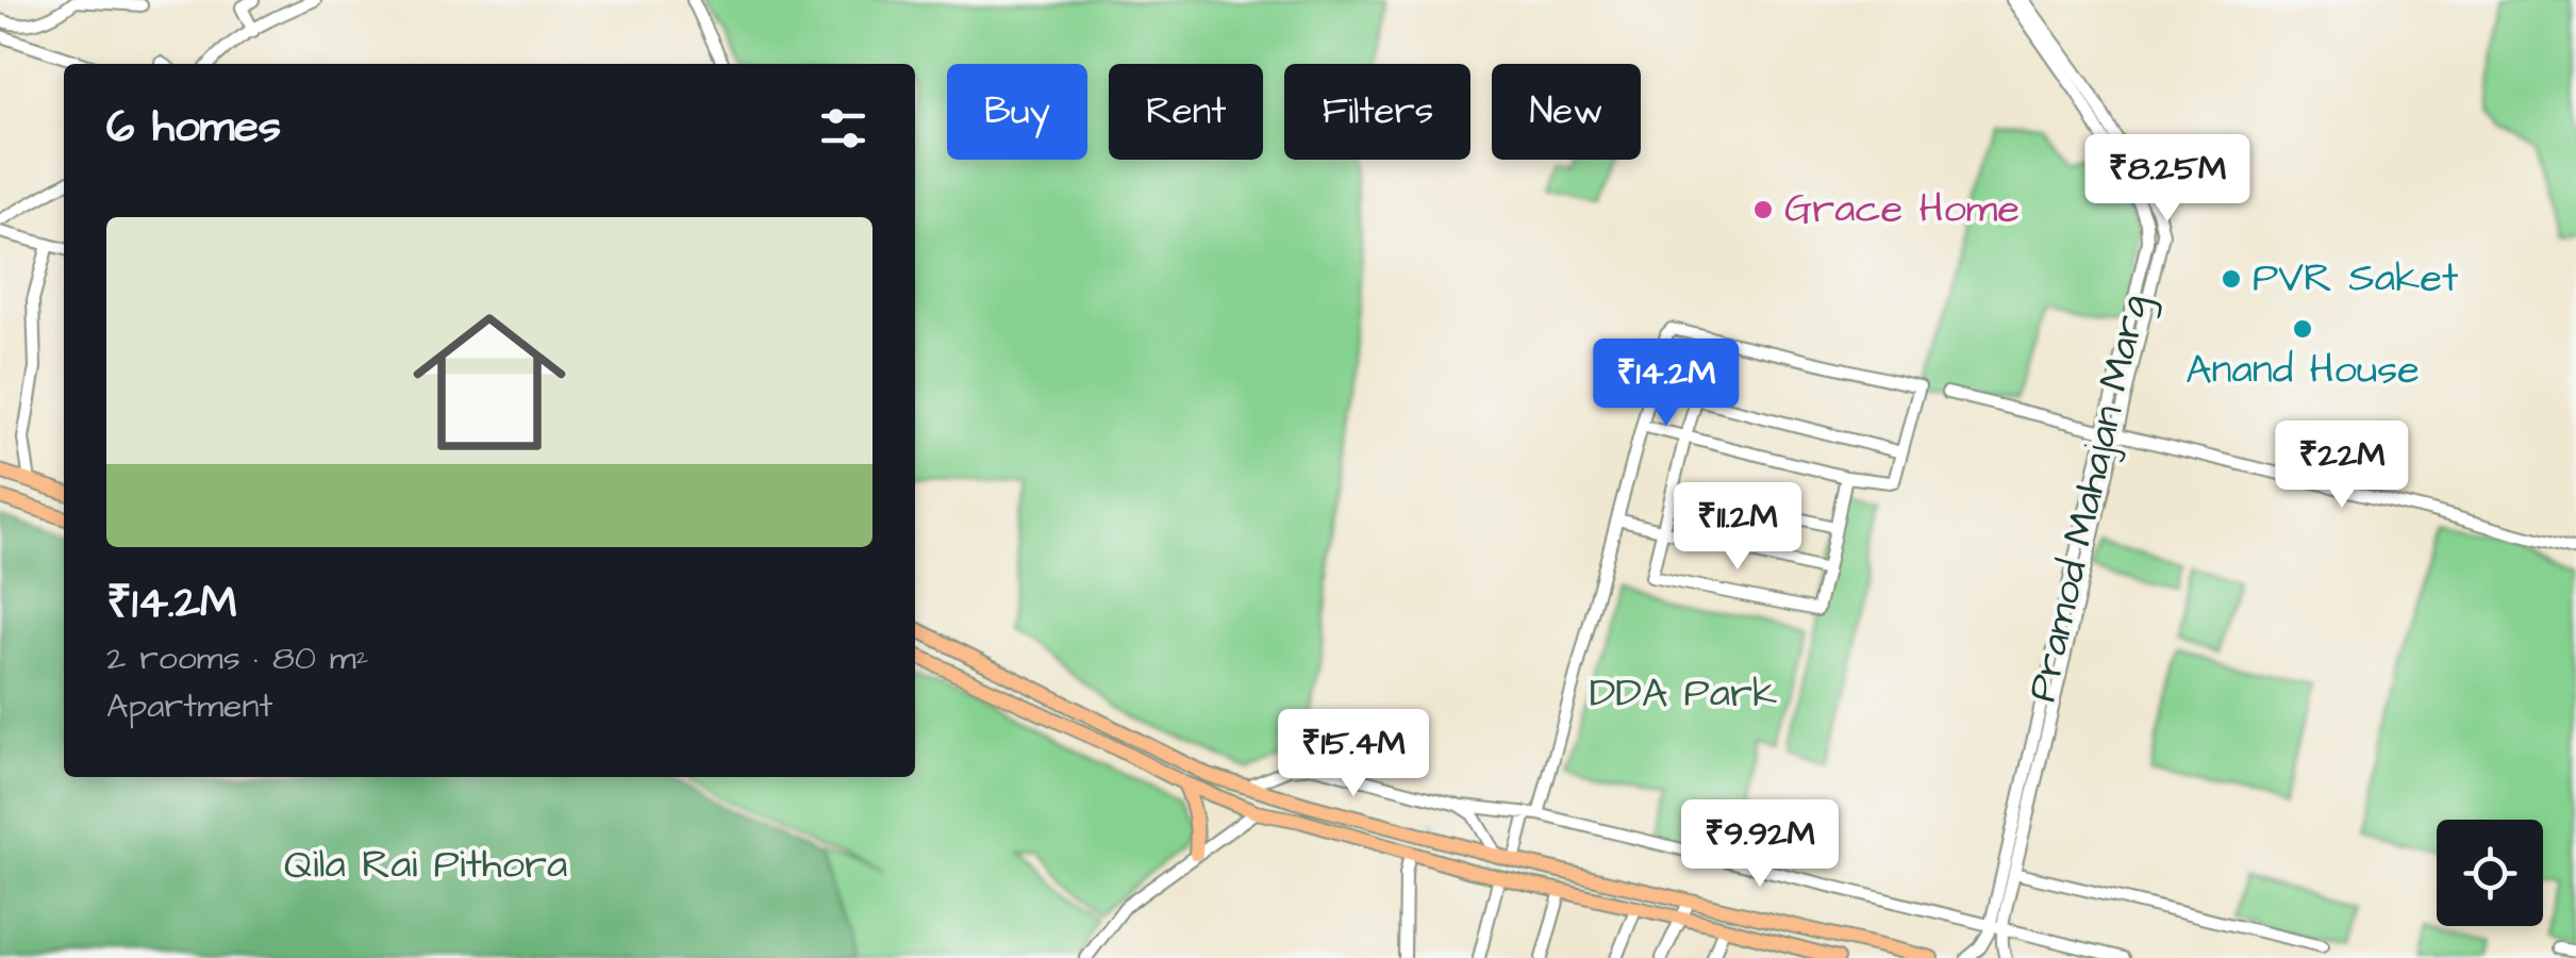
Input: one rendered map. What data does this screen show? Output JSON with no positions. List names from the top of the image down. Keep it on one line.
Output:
{"streets":{"street":["Pramod Mahajan Marg"]},"parks":["DDA Park","Qila Rai Pithora"],"places":["Grace Home","PVR Saket","Anand House"],"page":{"chip":["Buy","Rent","Filters","New"],"heading":"6 homes","price":["₹8.25M","₹14.2M","₹22M","₹11.2M","₹15.4M","₹9.92M"],"list":[{"name":"₹14.2M","note":"2 rooms · 80 m² · Apartment"}]}}
